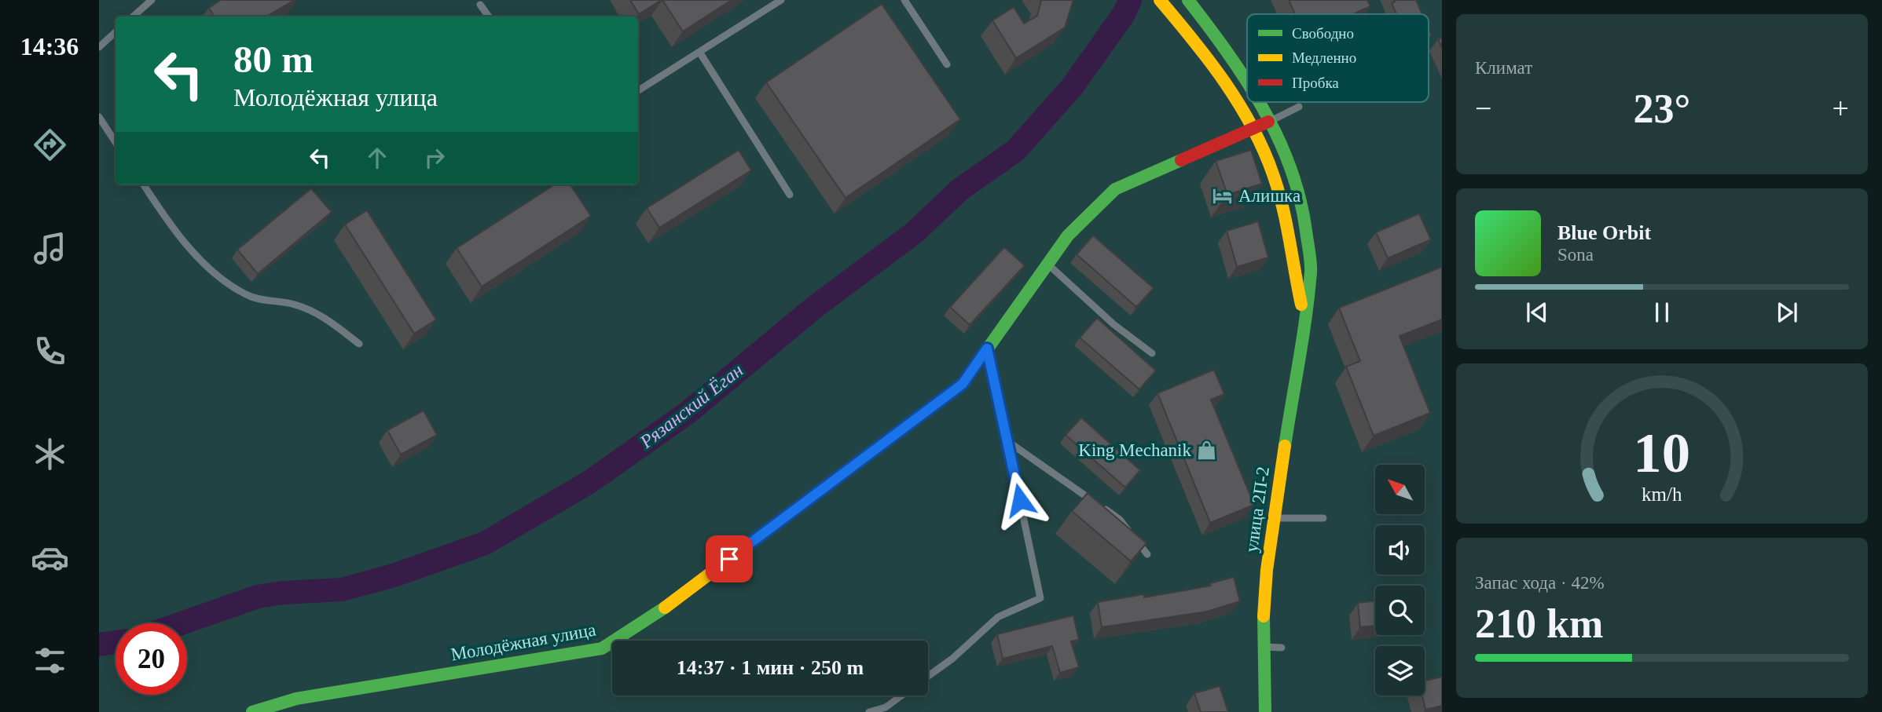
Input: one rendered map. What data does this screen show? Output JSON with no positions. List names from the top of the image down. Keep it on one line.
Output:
{"streets":{"street":["улица 2П-2","Молодёжная улица"]},"crossings":[["улица 2П-2","Молодёжная улица"]],"water":["Рязанский Ёган"],"places":{"hotel":["Алишка"],"shop":["King Mechanik"]},"legend":["Свободно","Медленно","Пробка"],"north":"top left","page":{"tabs":"14:36","tile":["Климат",["Запас хода · 42%","210 km"]],"turn":["80 m","Молодёжная улица"],"heat":["−","23°","+"],"song":["Blue Orbit","Sona"],"limit":"20","trip":"14:37 · 1 мин · 250 m","gauge":["10","km/h"]}}
